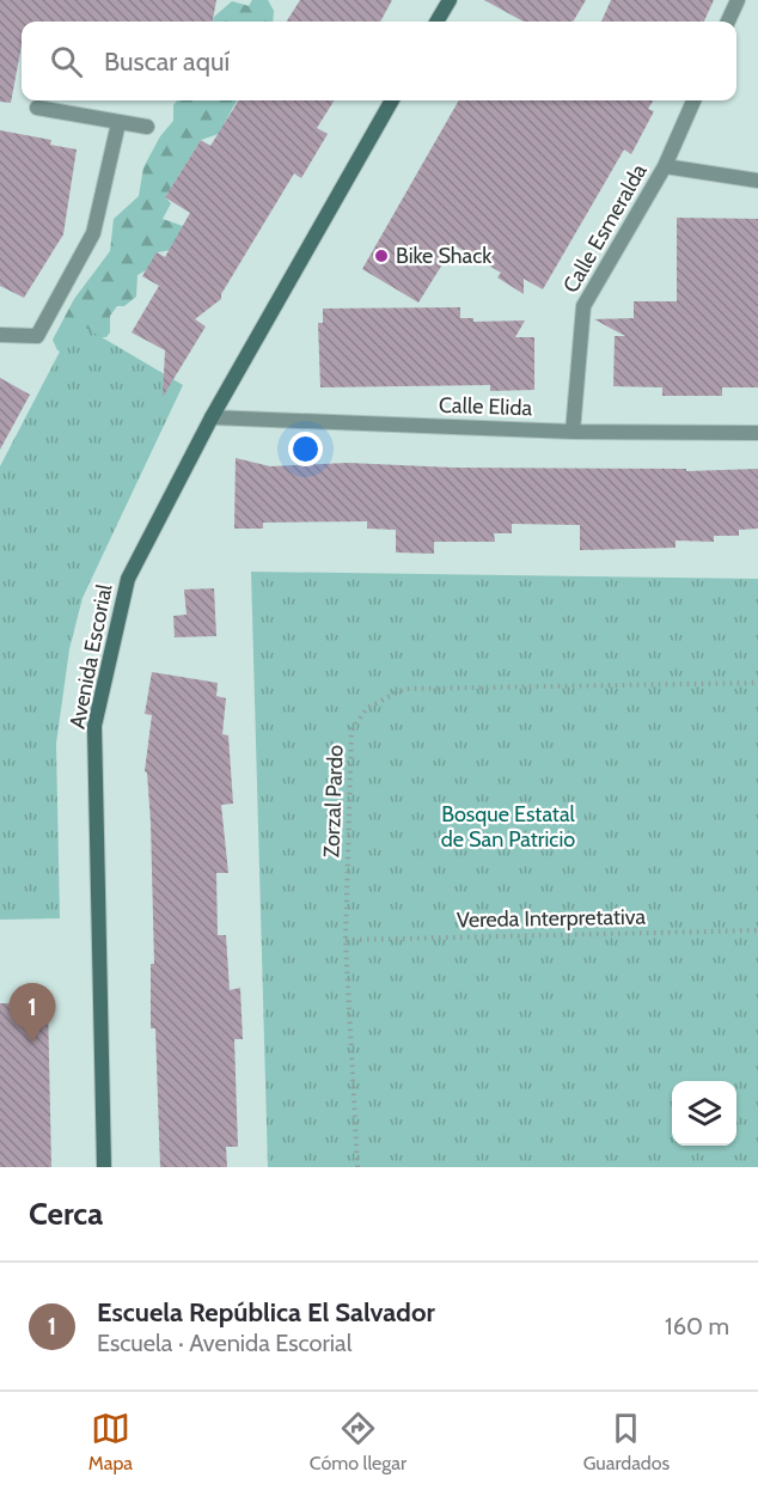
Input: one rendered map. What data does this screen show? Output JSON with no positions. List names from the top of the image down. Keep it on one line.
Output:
{"streets":{"street":["Calle Esmeralda","Calle Elida","Avenida Escorial"],"path":["Zorzal Pardo","Vereda Interpretativa"]},"crossings":[["Calle Esmeralda","Calle Elida"],["Calle Elida","Avenida Escorial"],["Zorzal Pardo","Vereda Interpretativa"]],"parks":["Bosque Estatal de San Patricio"],"places":["Bike Shack"],"page":{"search":"Buscar aquí","pins":"1","heading":"Cerca","list":[{"mark":"1","name":"Escuela República El Salvador","note":"Escuela · Avenida Escorial","value":"160 m"}],"nav":["Mapa","Cómo llegar","Guardados"]}}
